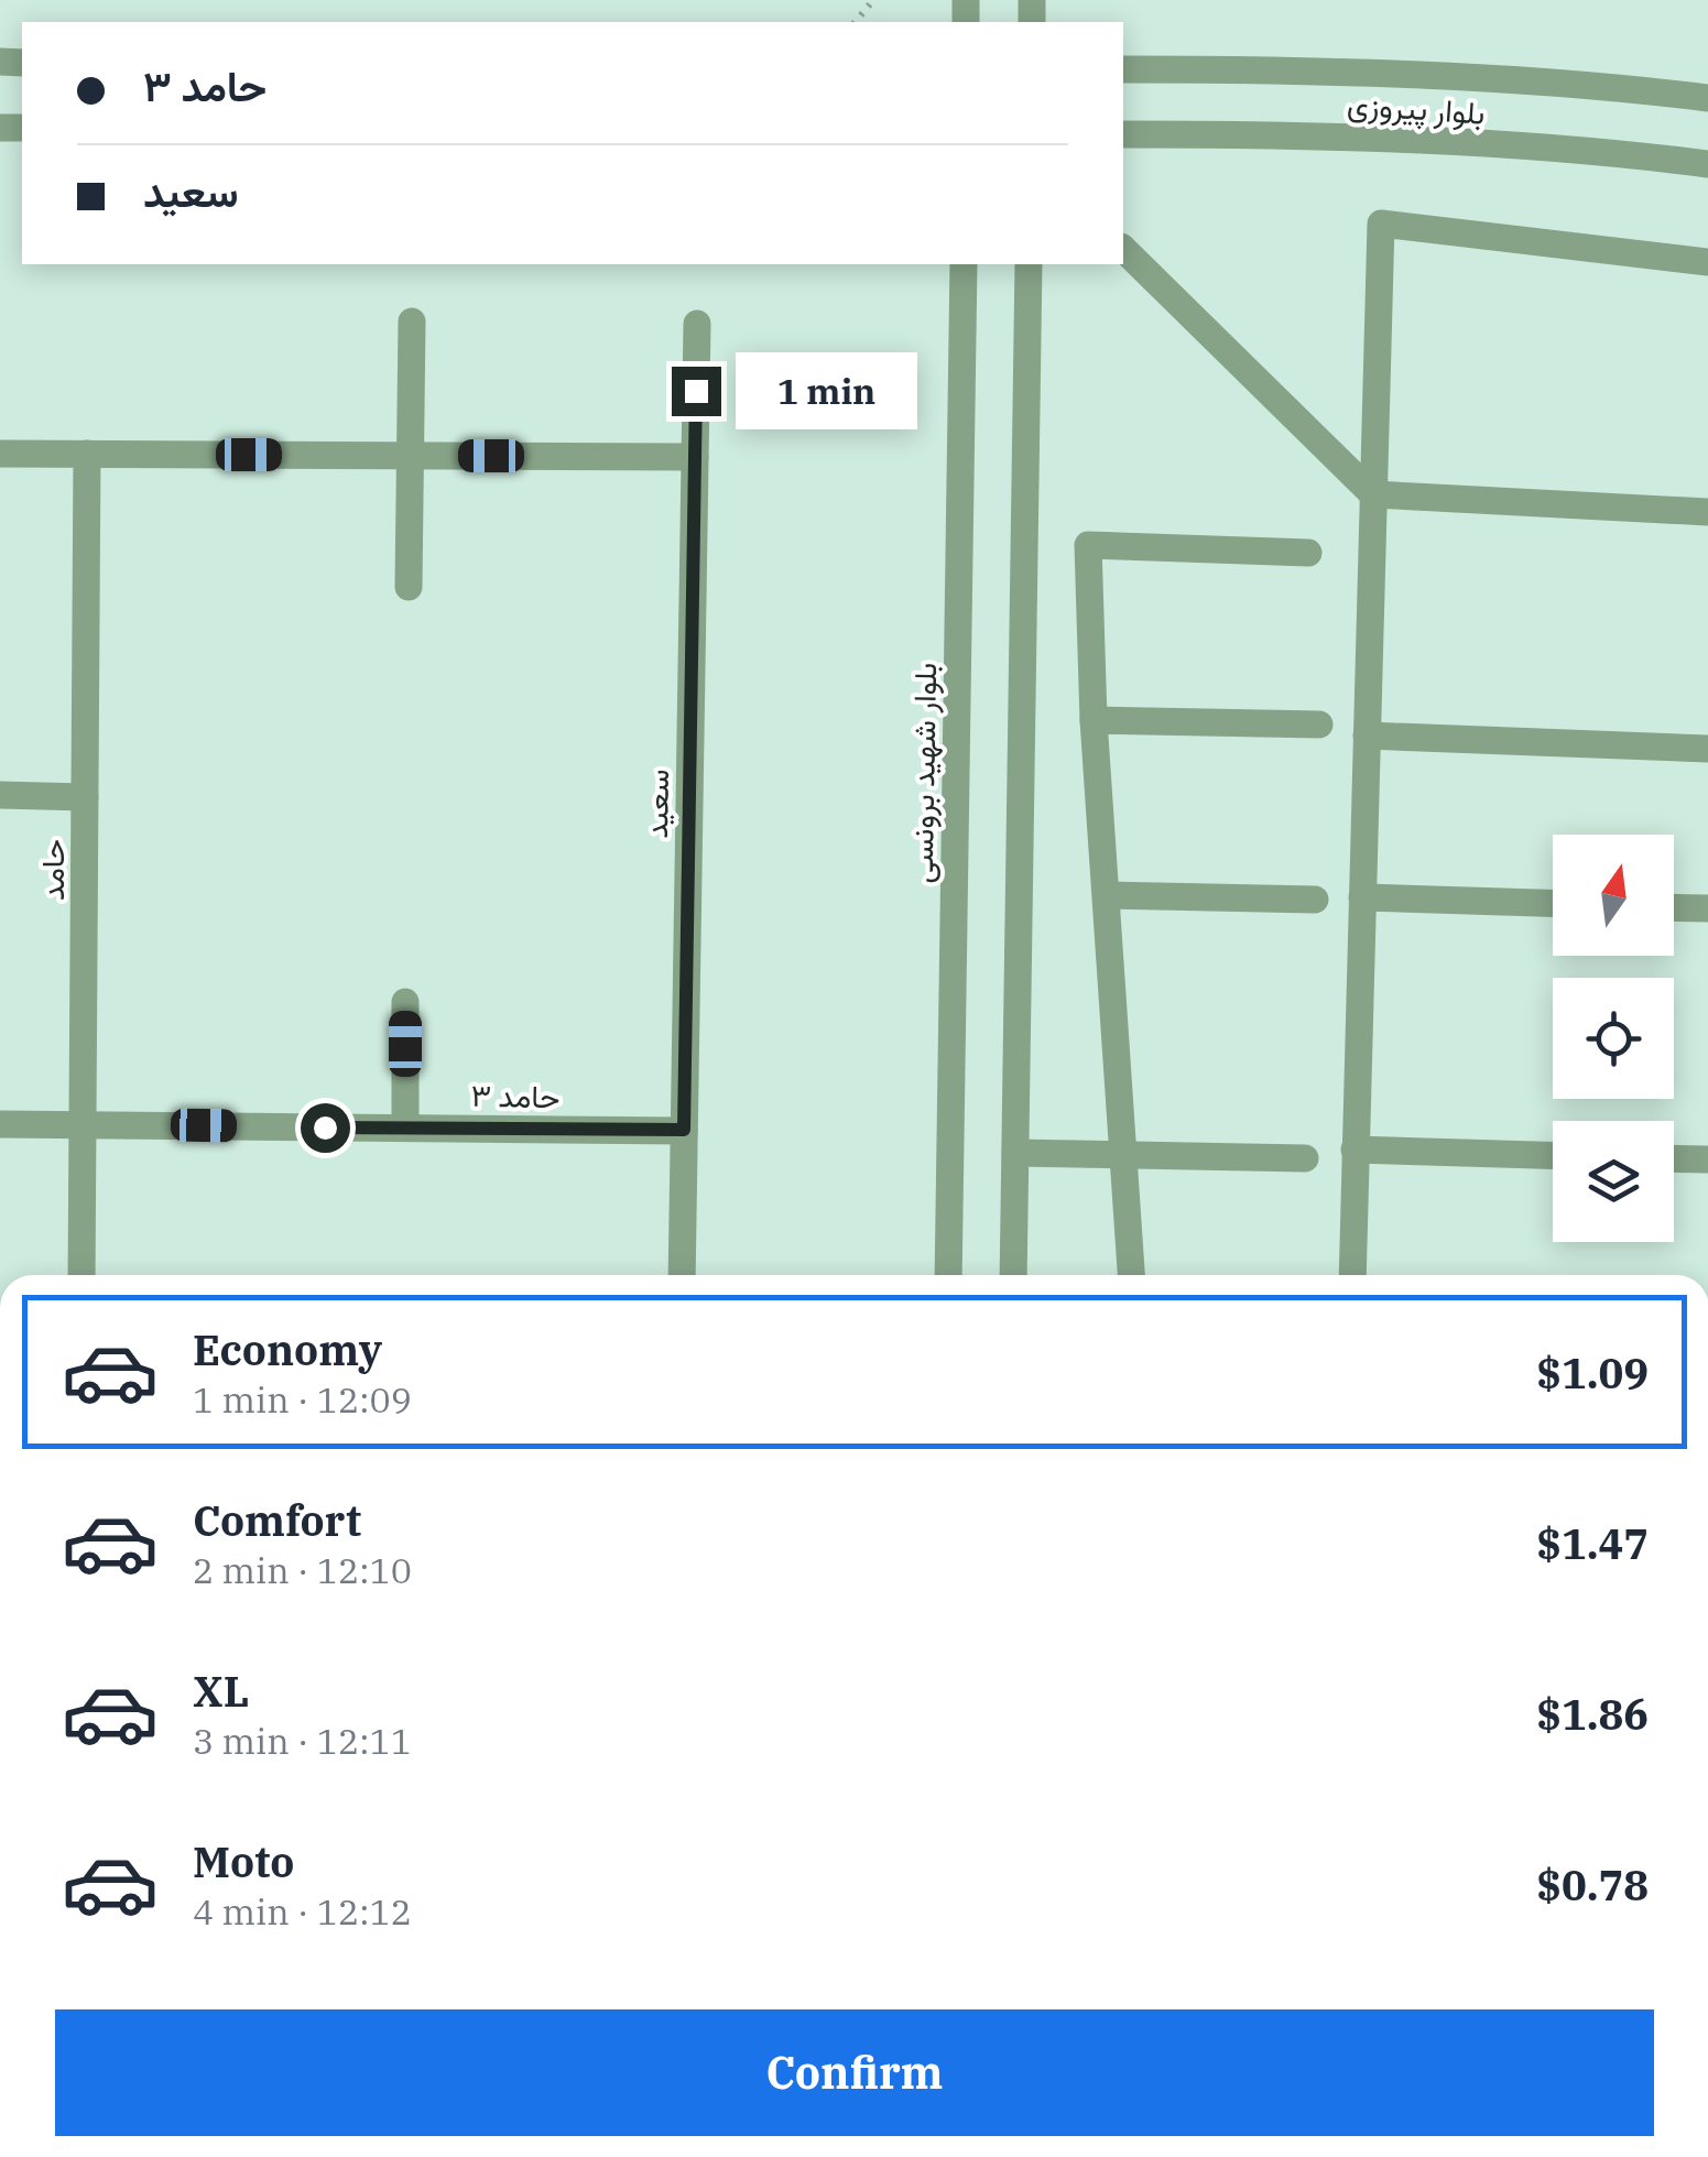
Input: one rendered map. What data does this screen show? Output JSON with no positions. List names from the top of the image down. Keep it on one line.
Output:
{"streets":{"street":["بلوار پیروزی","بلوار شهید برونسی","سعید","حامد","حامد ۳"]},"crossings":[["سعید","حامد ۳"],["حامد","حامد ۳"]],"north":"top","page":{"banner":["حامد ۳","سعید"],"bubble":"1 min","list":[{"name":"Economy","note":"1 min · 12:09","value":"$1.09"},{"name":"Comfort","note":"2 min · 12:10","value":"$1.47"},{"name":"XL","note":"3 min · 12:11","value":"$1.86"},{"name":"Moto","note":"4 min · 12:12","value":"$0.78"}],"buttons":"Confirm"}}
